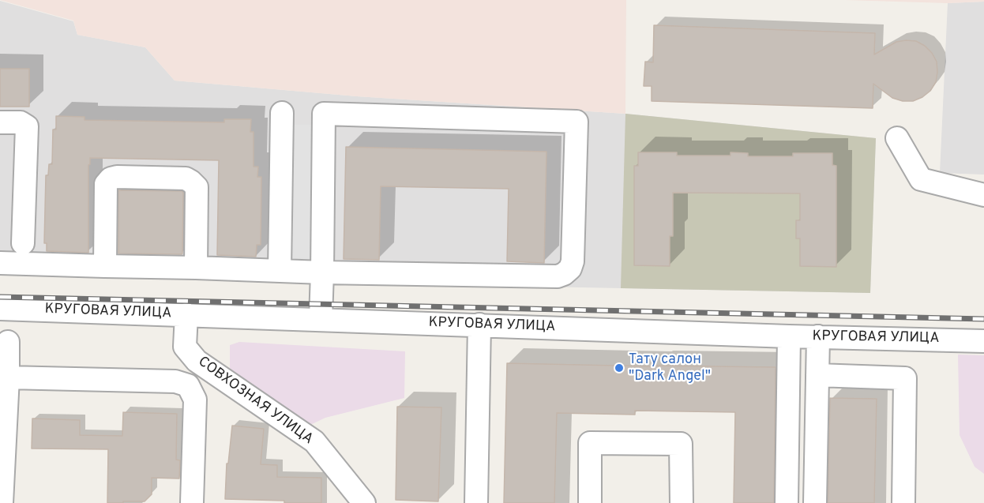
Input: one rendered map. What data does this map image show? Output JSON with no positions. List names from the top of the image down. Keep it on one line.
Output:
{"streets":{"street":["КРУГОВАЯ УЛИЦА","СОВХОЗНАЯ УЛИЦА"]},"crossings":[["КРУГОВАЯ УЛИЦА","СОВХОЗНАЯ УЛИЦА"]],"places":["Тату салон \"Dark Angel\""]}
